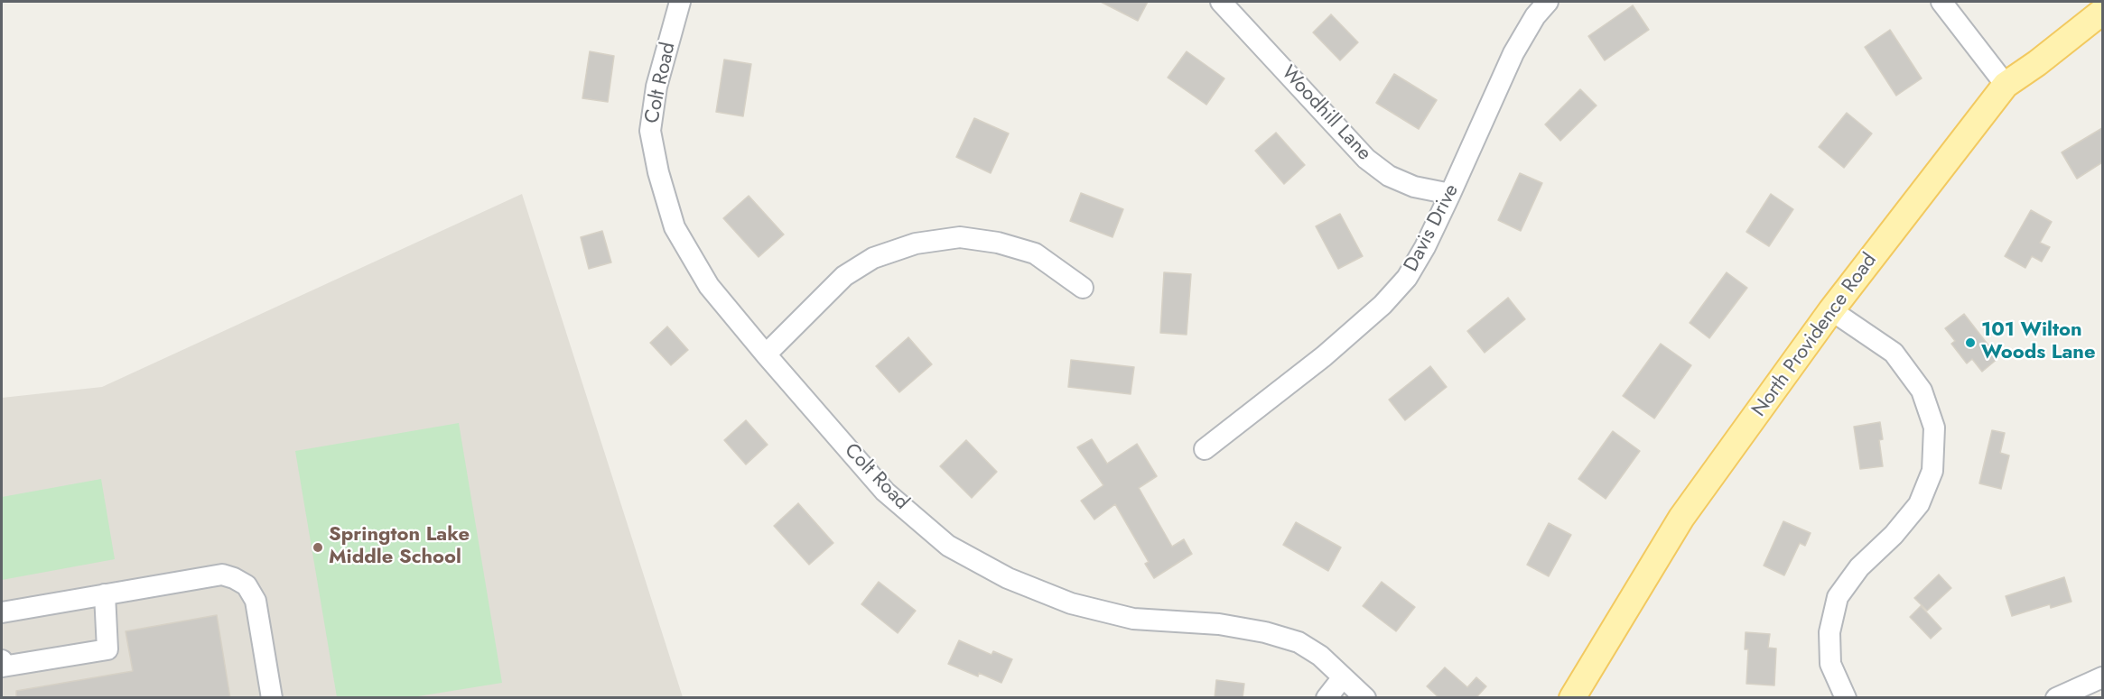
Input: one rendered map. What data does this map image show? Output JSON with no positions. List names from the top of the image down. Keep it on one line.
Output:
{"streets":{"main road":["North Providence Road"],"street":["Colt Road","Woodhill Lane","Davis Drive"]},"crossings":[["Woodhill Lane","Davis Drive"]],"places":["101 Wilton Woods Lane","Springton Lake Middle School"]}
